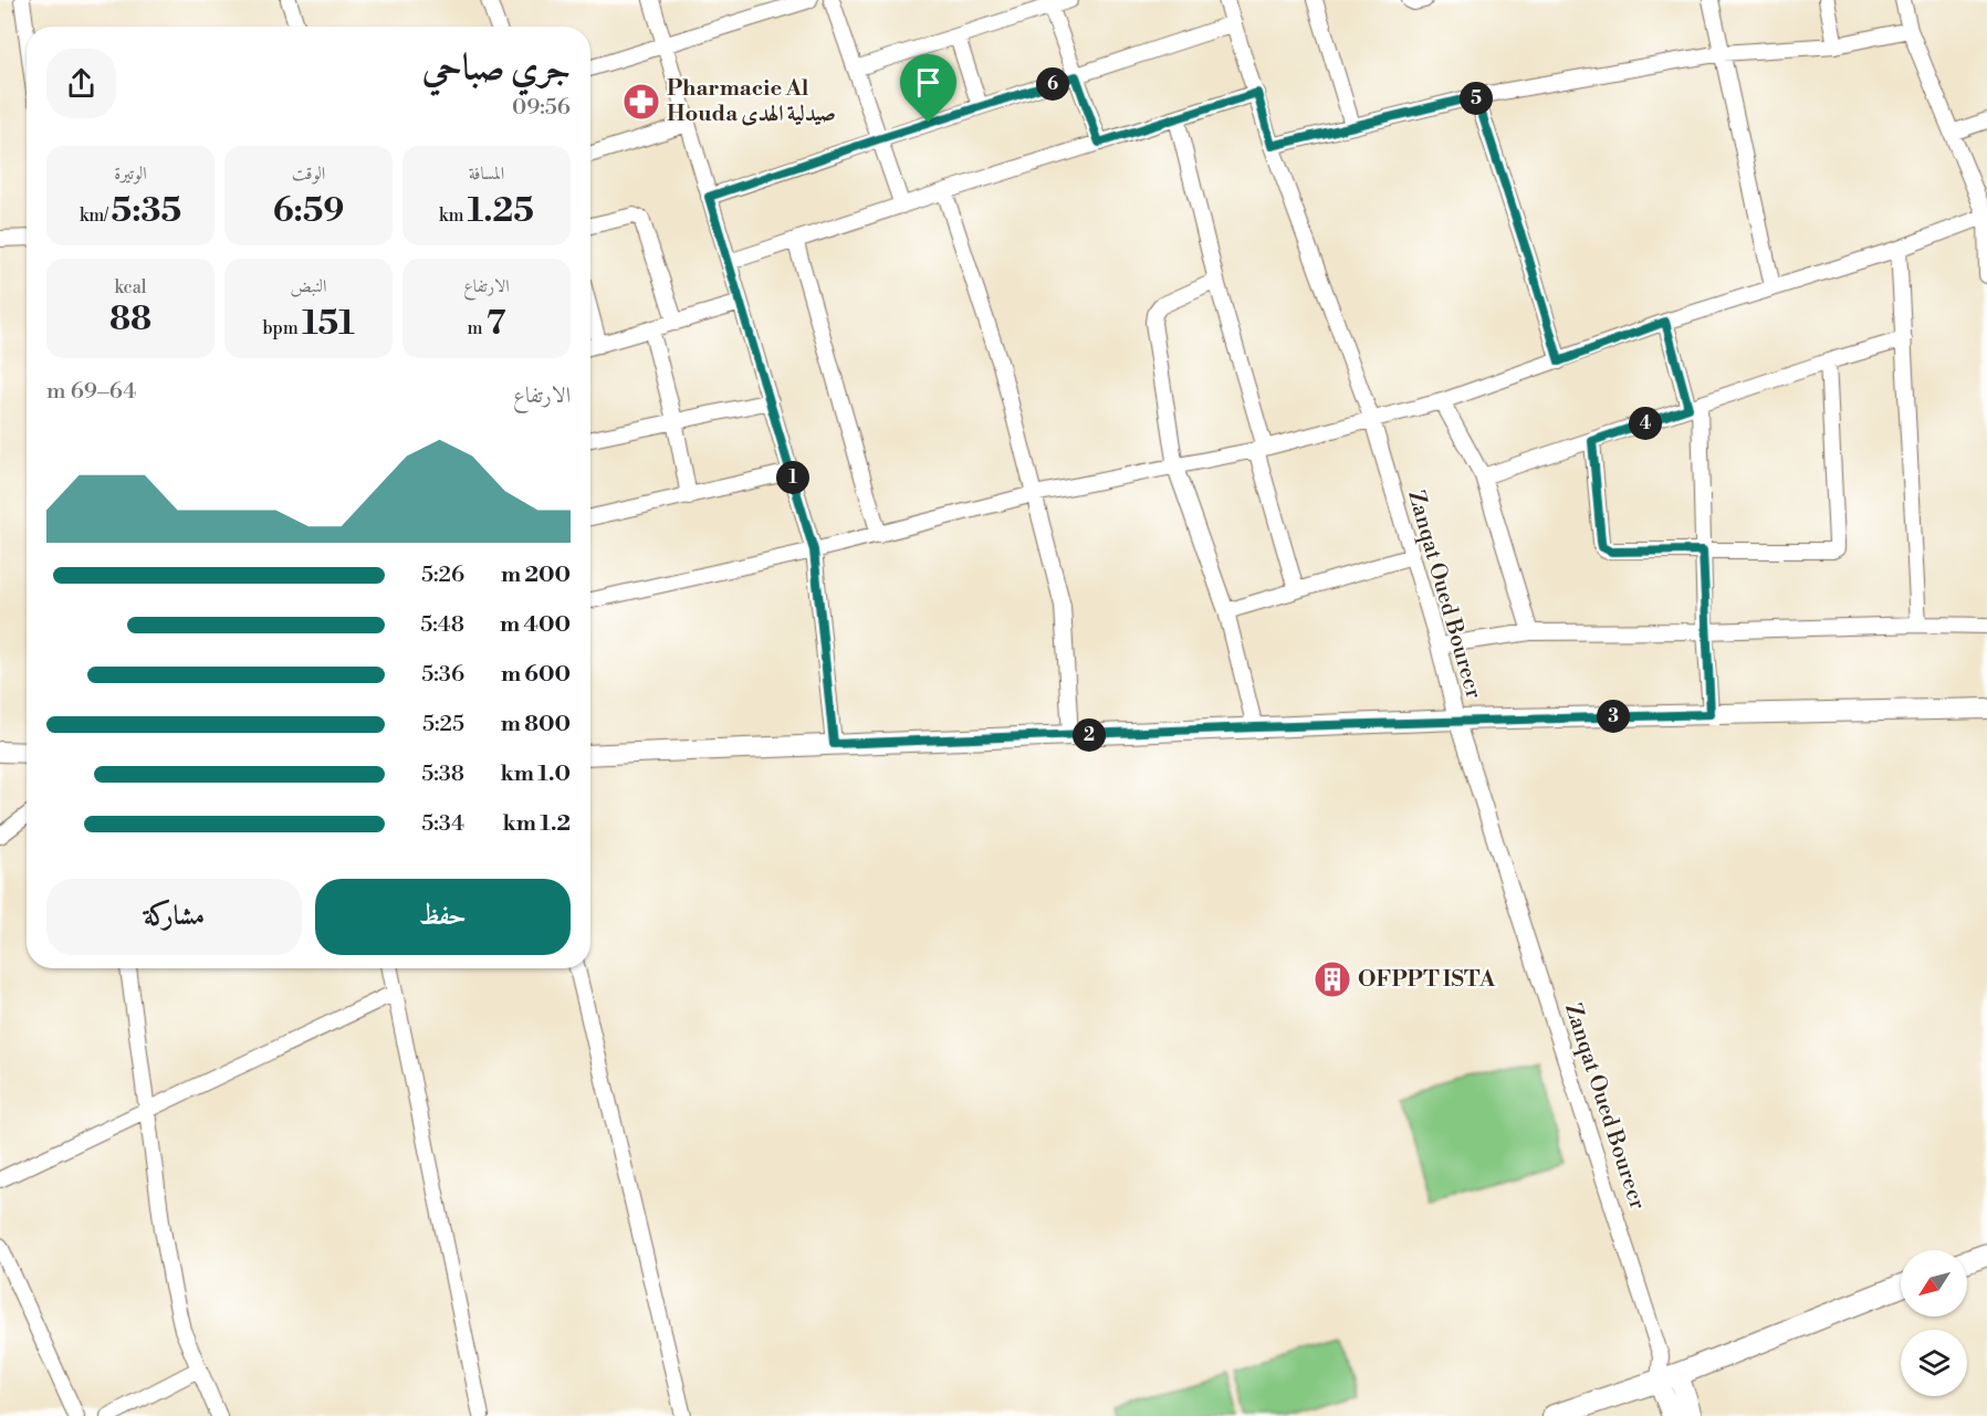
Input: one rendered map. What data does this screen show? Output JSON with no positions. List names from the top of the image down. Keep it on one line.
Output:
{"streets":{"street":["Zanqat Oued Bourecr"]},"places":{"pharmacy":["Pharmacie Al Houda صيدلية الهدى"],"building":["OFPPT ISTA"]},"north":"bottom left","page":{"heading":["جري صباحي","09:56"],"pins":["6","5","4","1","3","2"],"stats":[["المسافة","1.25 km"],["الوقت","6:59"],["الوتيرة","5:35 /km"],["الارتفاع","7 m"],["النبض","151 bpm"],["kcal","88"]],"chart":["الارتفاع","64–69 m"],"list":[{"name":"200 m","note":"5:26"},{"name":"400 m","note":"5:48"},{"name":"600 m","note":"5:36"},{"name":"800 m","note":"5:25"},{"name":"1.0 km","note":"5:38"},{"name":"1.2 km","note":"5:34"}],"buttons":["حفظ","مشاركة"]}}
